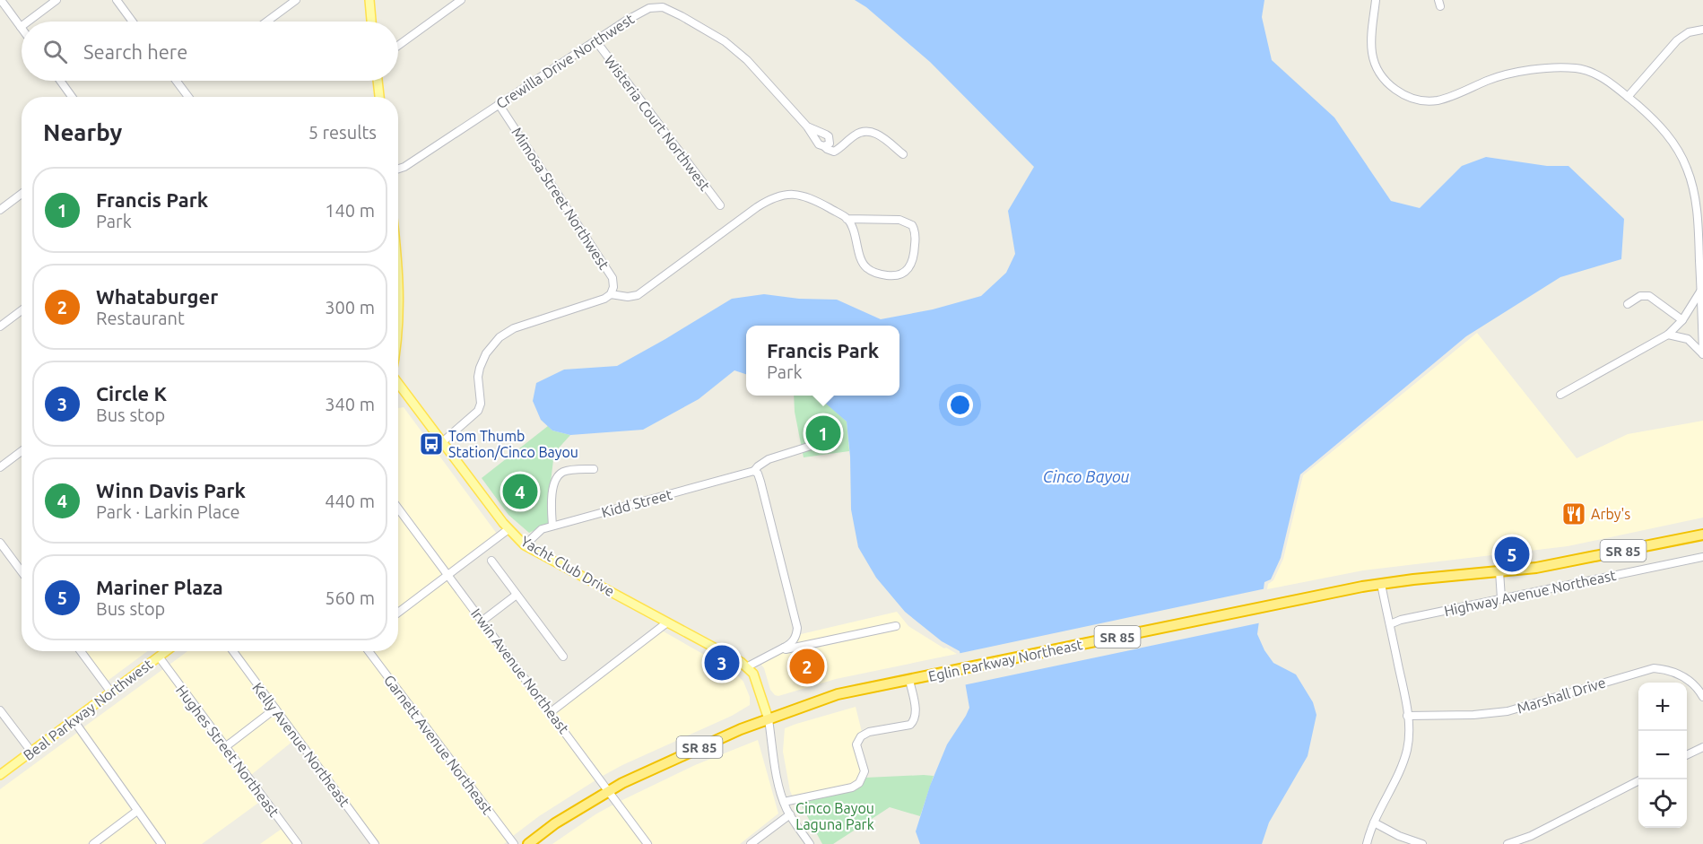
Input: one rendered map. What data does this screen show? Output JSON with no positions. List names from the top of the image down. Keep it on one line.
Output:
{"streets":{"highway":["SR 85","Eglin Parkway Northeast"],"main road":["Yacht Club Drive","Beal Parkway Northwest"],"street":["Crewilla Drive Northwest","Wisteria Court Northwest","Mimosa Street Northwest","Kidd Street","Highway Avenue Northeast","Irwin Avenue Northeast","Marshall Drive","Kelly Avenue Northeast","Garnett Avenue Northeast","Hughes Street Northeast"]},"crossings":[["Crewilla Drive Northwest","Wisteria Court Northwest"],["Crewilla Drive Northwest","Mimosa Street Northwest"],["Kidd Street","Yacht Club Drive"],["Yacht Club Drive","Eglin Parkway Northeast"],["Eglin Parkway Northeast","Irwin Avenue Northeast"],["Beal Parkway Northwest","Hughes Street Northeast"]],"water":["Cinco Bayou"],"parks":["Cinco Bayou Laguna Park"],"places":{"bus stop":["Tom Thumb Station/Cinco Bayou"],"restaurant":["Arby's"]},"page":{"search":"Search here","heading":["Nearby","5 results"],"list":[{"mark":"1","name":"Francis Park","note":"Park","value":"140 m"},{"mark":"2","name":"Whataburger","note":"Restaurant","value":"300 m"},{"mark":"3","name":"Circle K","note":"Bus stop","value":"340 m"},{"mark":"4","name":"Winn Davis Park","note":"Park · Larkin Place","value":"440 m"},{"mark":"5","name":"Mariner Plaza","note":"Bus stop","value":"560 m"}],"popup":["Francis Park","Park"],"pins":["1","4","5","3","2"],"map_buttons":["+","−"]}}
